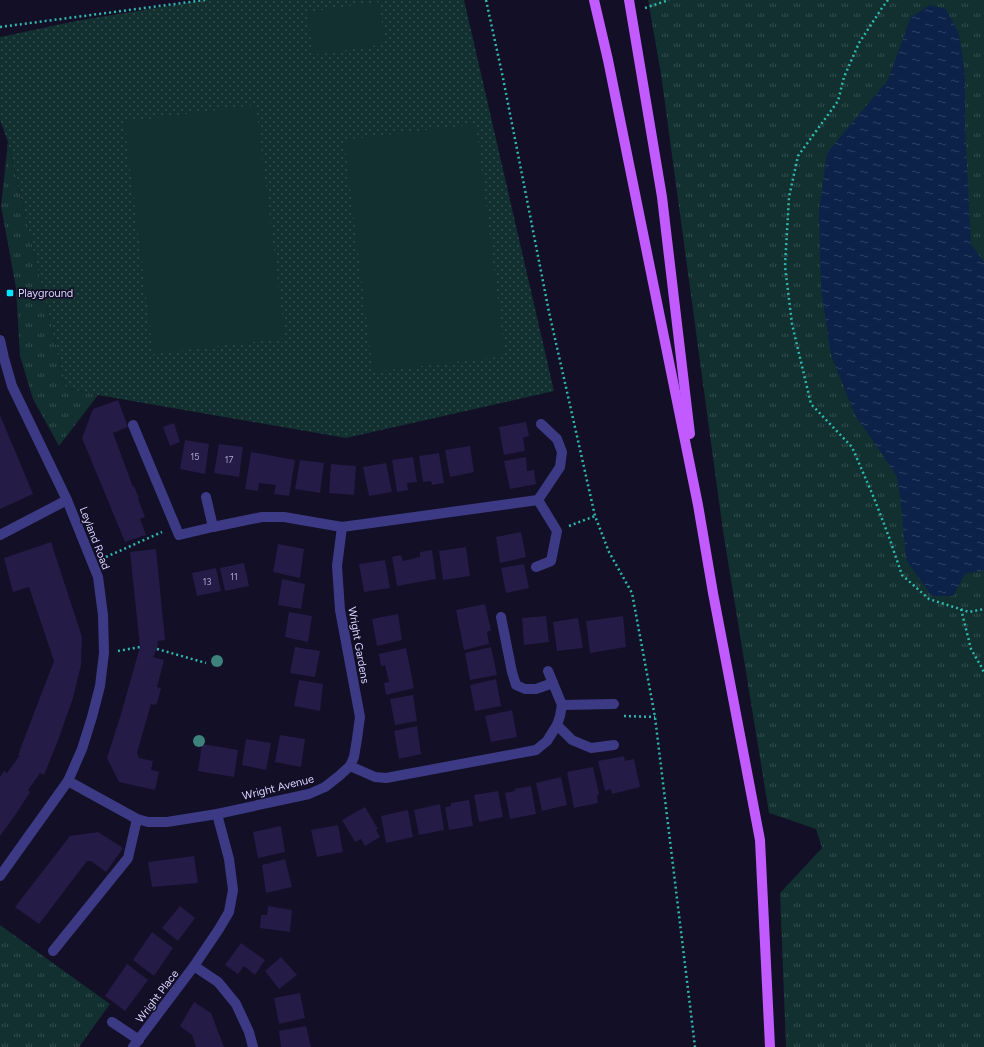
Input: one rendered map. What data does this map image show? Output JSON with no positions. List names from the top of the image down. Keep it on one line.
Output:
{"streets":{"street":["Leyland Road","Wright Gardens","Wright Avenue","Wright Place"]},"crossings":[["Leyland Road","Wright Avenue"],["Wright Gardens","Wright Avenue"],["Wright Avenue","Wright Place"]],"places":{"transit":["Playground"]},"house_numbers":["15","17","11","13"]}
